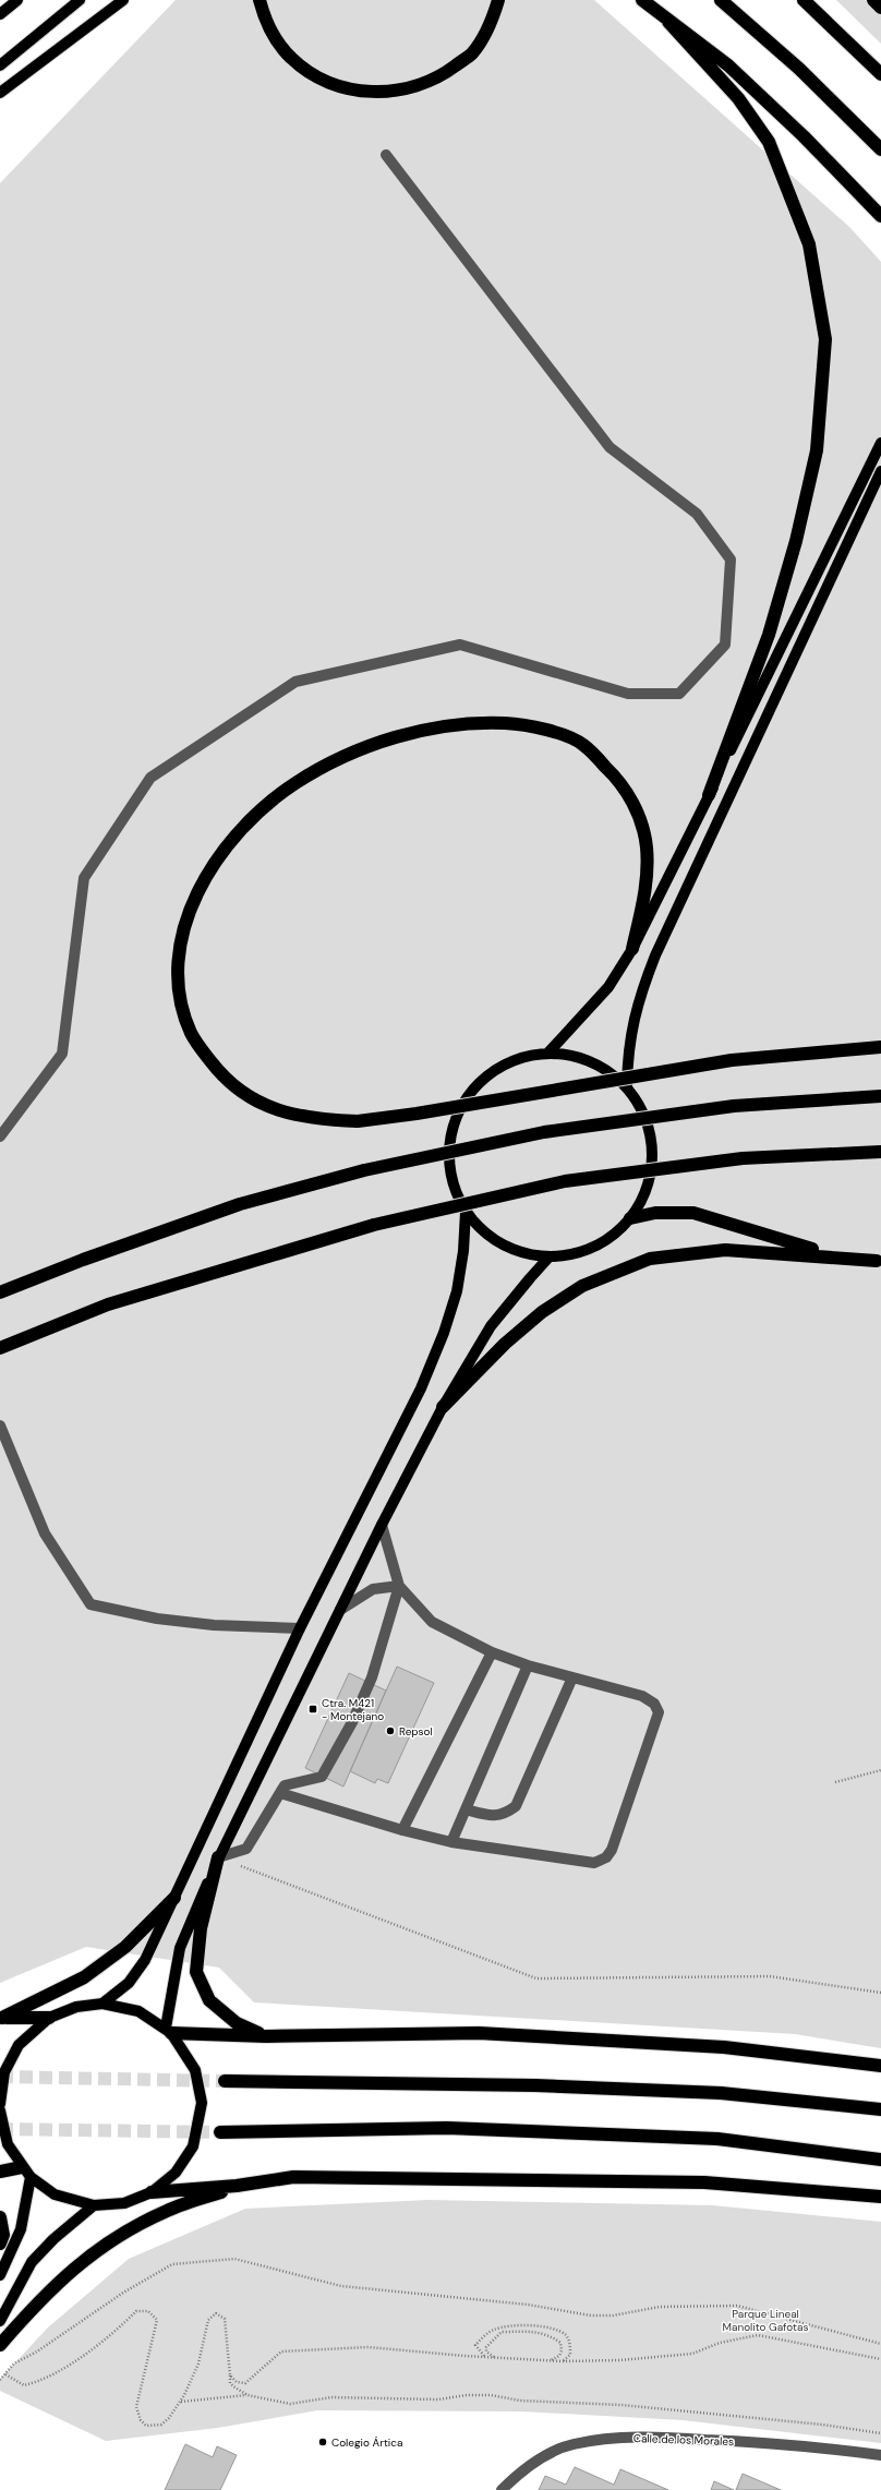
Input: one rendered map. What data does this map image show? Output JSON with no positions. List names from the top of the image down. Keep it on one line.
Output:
{"streets":{"street":["Calle de los Morales"]},"parks":["Parque Lineal Manolito Gafotas"],"places":{"transit":["Ctra. M421 - Montejano"],"other":["Repsol","Colegio Ártica"]}}
